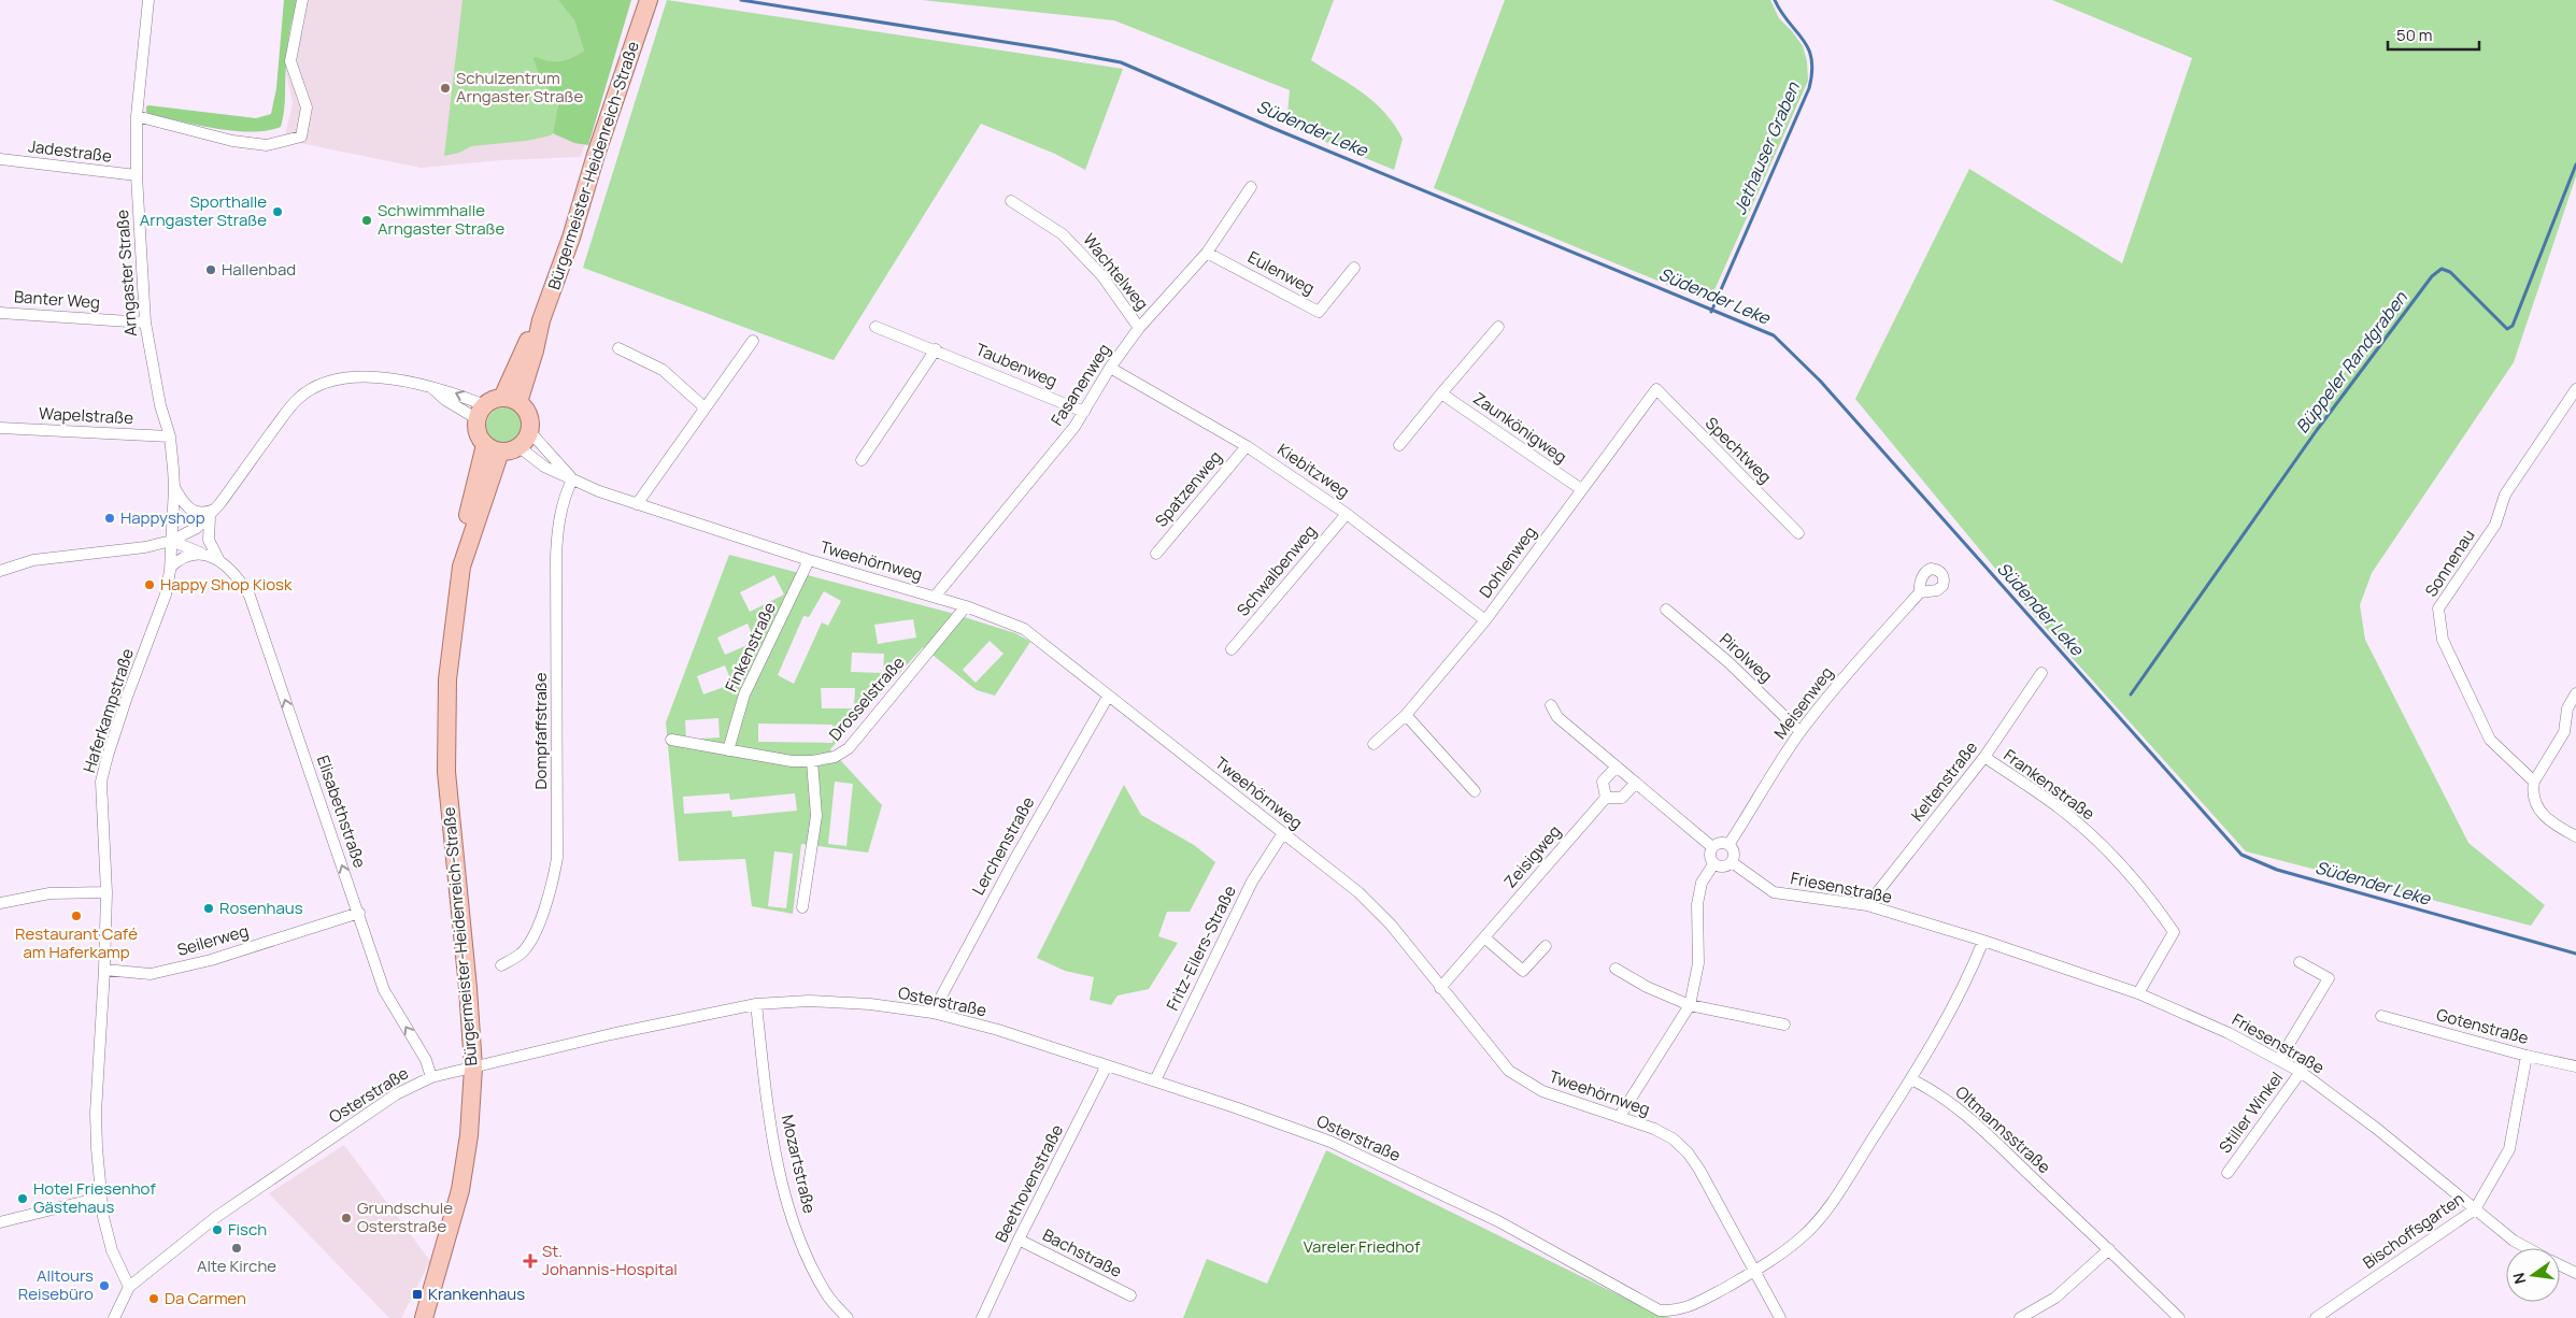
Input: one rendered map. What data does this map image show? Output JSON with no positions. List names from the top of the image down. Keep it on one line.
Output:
{"streets":{"main road":["Bürgermeister-Heidenreich-Straße"],"street":["Jadestraße","Wachtelweg","Arngaster Straße","Eulenweg","Banter Weg","Taubenweg","Fasanenweg","Wapelstraße","Zaunkönigweg","Spechtweg","Kiebitzweg","Spatzenweg","Tweehörnweg","Dohlenweg","Sonnenau","Schwalbenweg","Finkenstraße","Pirolweg","Drosselstraße","Meisenweg","Haferkampstraße","Dompfaffstraße","Keltenstraße","Frankenstraße","Elisabethstraße","Lerchenstraße","Zeisigweg","Friesenstraße","Seilerweg","Fritz-Eilers-Straße","Osterstraße","Gotenstraße","Stiller Winkel","Oltmannsstraße","Mozartstraße","Beethovenstraße","Bischoffsgarten","Bachstraße"]},"crossings":[["Jadestraße","Arngaster Straße"],["Bürgermeister-Heidenreich-Straße","Tweehörnweg"],["Bürgermeister-Heidenreich-Straße","Osterstraße"],["Wachtelweg","Fasanenweg"],["Arngaster Straße","Banter Weg"],["Arngaster Straße","Wapelstraße"],["Arngaster Straße","Haferkampstraße"],["Eulenweg","Fasanenweg"],["Taubenweg","Fasanenweg"],["Fasanenweg","Kiebitzweg"],["Fasanenweg","Tweehörnweg"],["Zaunkönigweg","Dohlenweg"],["Spechtweg","Dohlenweg"],["Kiebitzweg","Spatzenweg"],["Kiebitzweg","Dohlenweg"],["Kiebitzweg","Schwalbenweg"],["Tweehörnweg","Finkenstraße"],["Tweehörnweg","Drosselstraße"],["Tweehörnweg","Dompfaffstraße"],["Tweehörnweg","Lerchenstraße"],["Tweehörnweg","Zeisigweg"],["Tweehörnweg","Fritz-Eilers-Straße"],["Tweehörnweg","Osterstraße"],["Finkenstraße","Drosselstraße"],["Pirolweg","Meisenweg"],["Meisenweg","Friesenstraße"],["Haferkampstraße","Seilerweg"],["Haferkampstraße","Osterstraße"],["Keltenstraße","Frankenstraße"],["Keltenstraße","Friesenstraße"],["Frankenstraße","Friesenstraße"],["Elisabethstraße","Seilerweg"],["Elisabethstraße","Osterstraße"],["Lerchenstraße","Osterstraße"],["Friesenstraße","Stiller Winkel"],["Friesenstraße","Bischoffsgarten"],["Fritz-Eilers-Straße","Osterstraße"],["Osterstraße","Mozartstraße"],["Osterstraße","Beethovenstraße"],["Gotenstraße","Bischoffsgarten"],["Beethovenstraße","Bachstraße"]],"one_way":["Elisabethstraße"],"water":["Südender Leke","Jethauser Graben","Büppeler Randgraben"],"parks":["Vareler Friedhof"],"places":{"other":["Schulzentrum Arngaster Straße","Sporthalle Arngaster Straße","Schwimmhalle Arngaster Straße","Hallenbad","Happyshop","Happy Shop Kiosk","Rosenhaus","Restaurant Café am Haferkamp","Hotel Friesenhof Gästehaus","Grundschule Osterstraße","Fisch","Alte Kirche","Alltours Reisebüro","Da Carmen"],"health":["St. Johannis-Hospital"],"transit":["Krankenhaus"]},"scale_bar":"50 m","north":"left"}
